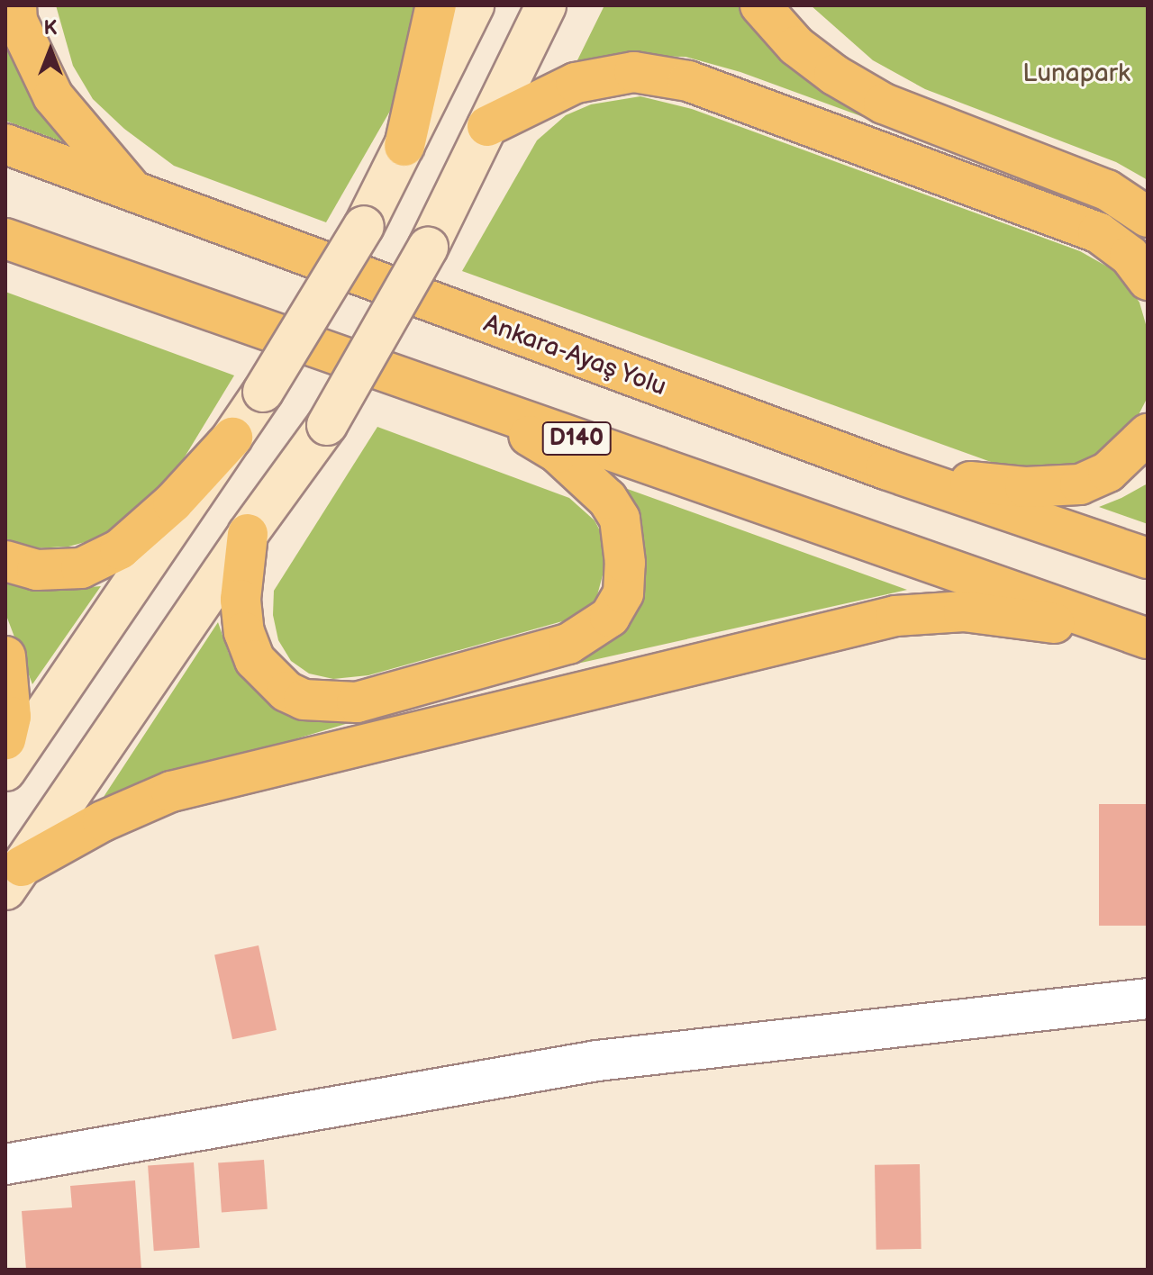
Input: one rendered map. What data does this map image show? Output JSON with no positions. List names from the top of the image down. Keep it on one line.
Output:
{"streets":{"highway":["Ankara-Ayaş Yolu","D140"]},"parks":["Lunapark"],"north":"top"}
